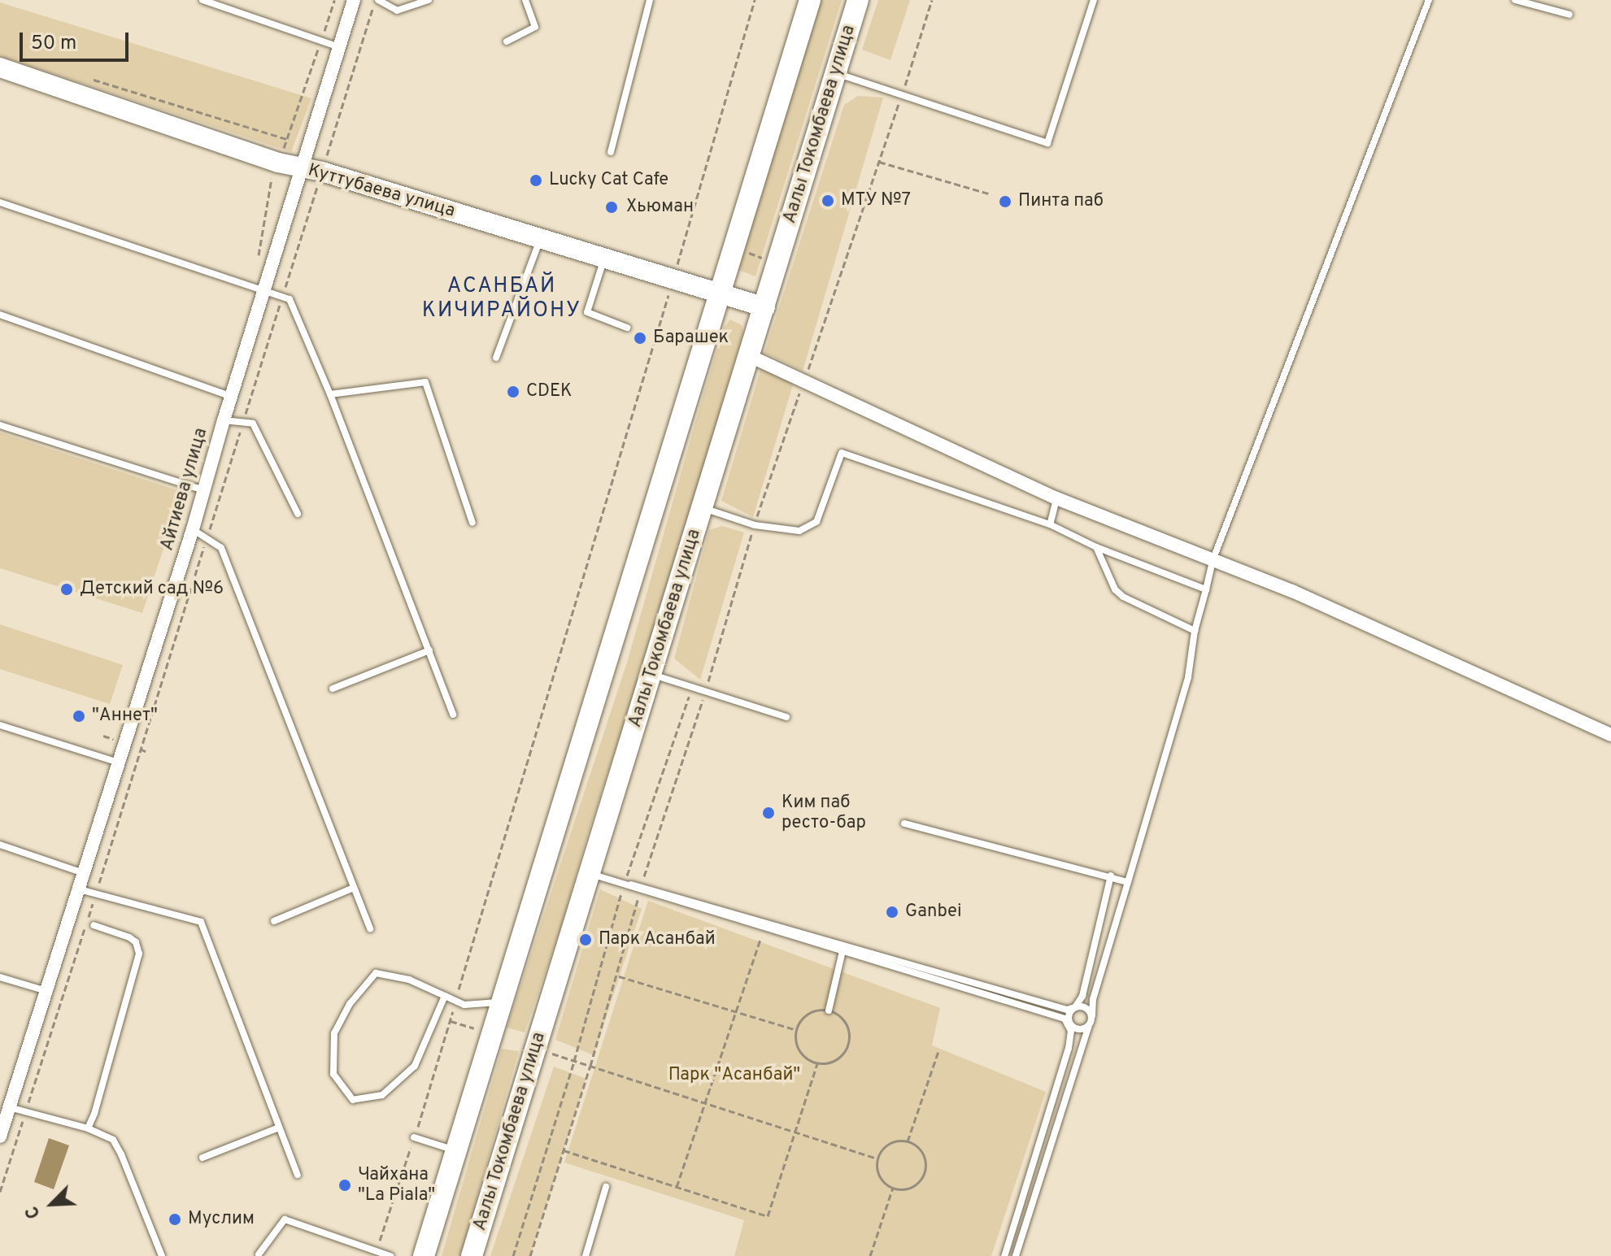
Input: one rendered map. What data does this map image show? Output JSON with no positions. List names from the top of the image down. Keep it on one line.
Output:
{"streets":{"main road":["Аалы Токомбаева улица","Куттубаева улица"],"street":["Айтиева улица"]},"crossings":[["Аалы Токомбаева улица","Куттубаева улица"],["Куттубаева улица","Айтиева улица"]],"districts":["АСАНБАЙ КИЧИРАЙОНУ"],"parks":["Парк \"Асанбай\""],"places":["Lucky Cat Cafe","МТУ №7","Пинта паб","Хьюман","Барашек","CDEK","Детский сад №6","\"Аннет\"","Ким паб ресто-бар","Ganbei","Парк Асанбай","Чайхана \"La Piala\"","Муслим"],"scale_bar":"50 m","north":"bottom left"}
